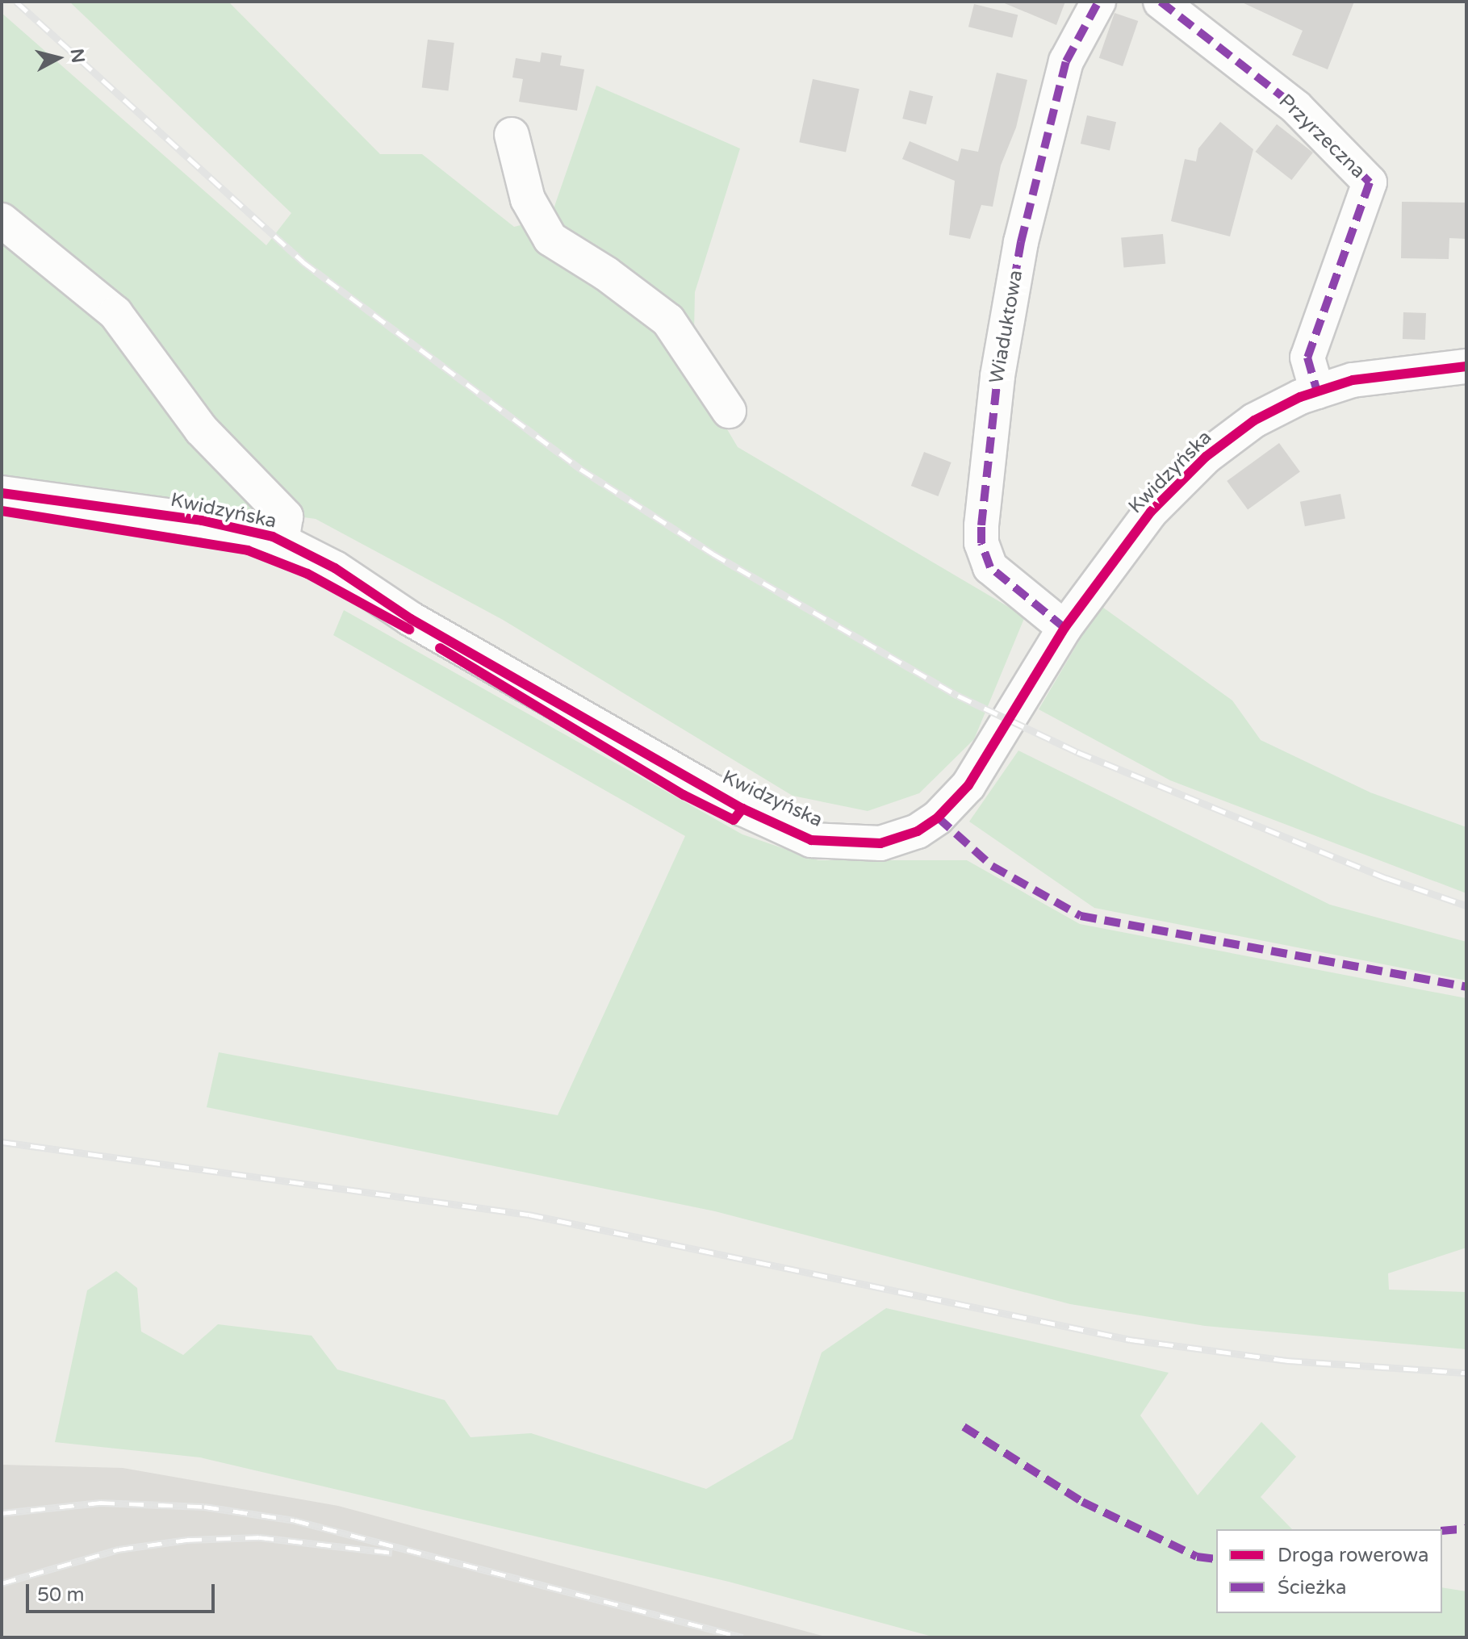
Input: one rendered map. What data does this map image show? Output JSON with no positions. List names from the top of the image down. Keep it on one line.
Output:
{"streets":{"street":["Przyrzeczna","Wiaduktowa","Kwidzyńska"]},"crossings":[["Przyrzeczna","Kwidzyńska"],["Wiaduktowa","Kwidzyńska"]],"legend":["Droga rowerowa","Ścieżka"],"scale_bar":"50 m","north":"right"}
